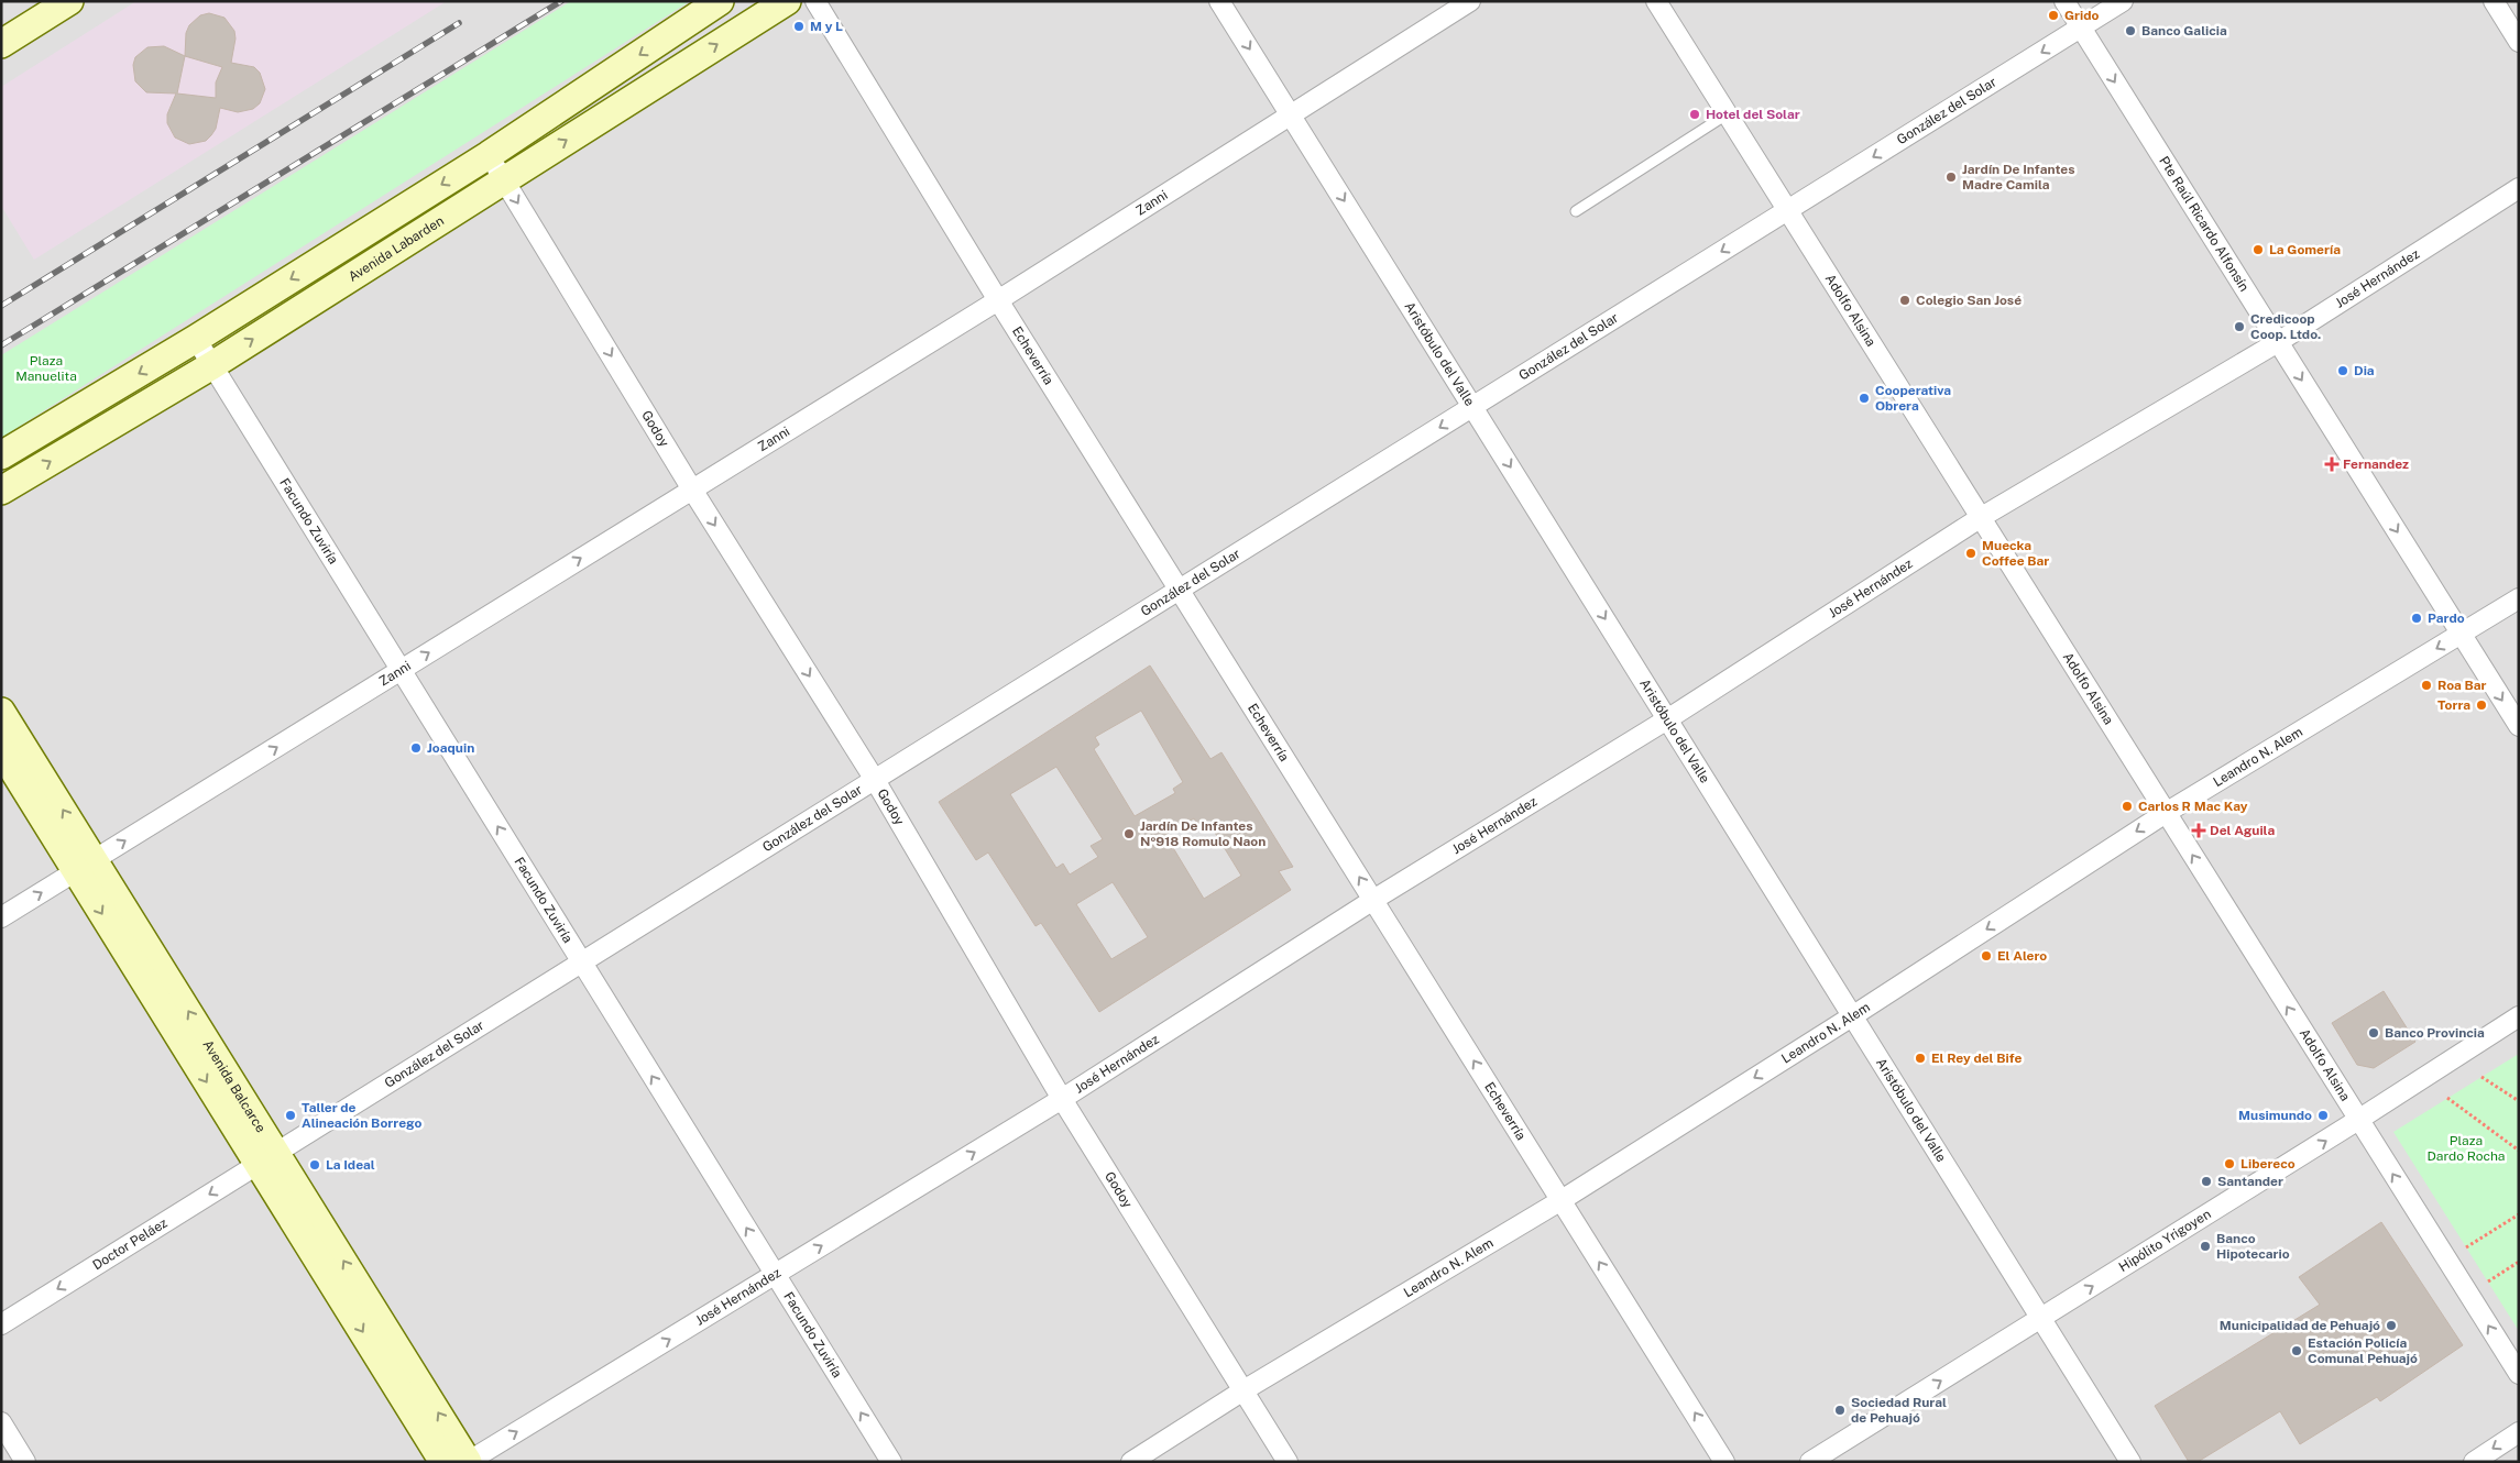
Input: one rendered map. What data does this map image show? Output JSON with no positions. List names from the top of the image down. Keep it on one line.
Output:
{"streets":{"main road":["Avenida Labarden","Avenida Balcarce"],"street":["González del Solar","Zanni","Pte Raúl Ricardo Alfonsín","José Hernández","Adolfo Alsina","Aristóbulo del Valle","Echeverría","Godoy","Facundo Zuviría","Leandro N. Alem","Hipólito Yrigoyen","Doctor Peláez"]},"crossings":[["González del Solar","Pte Raúl Ricardo Alfonsín"],["González del Solar","Adolfo Alsina"],["González del Solar","Aristóbulo del Valle"],["González del Solar","Echeverría"],["González del Solar","Godoy"],["González del Solar","Facundo Zuviría"],["González del Solar","Avenida Balcarce"],["González del Solar","Doctor Peláez"],["Zanni","Aristóbulo del Valle"],["Zanni","Echeverría"],["Zanni","Godoy"],["Zanni","Facundo Zuviría"],["Zanni","Avenida Balcarce"],["Pte Raúl Ricardo Alfonsín","José Hernández"],["Pte Raúl Ricardo Alfonsín","Leandro N. Alem"],["Avenida Labarden","Godoy"],["Avenida Labarden","Facundo Zuviría"],["José Hernández","Adolfo Alsina"],["José Hernández","Aristóbulo del Valle"],["José Hernández","Echeverría"],["José Hernández","Godoy"],["José Hernández","Facundo Zuviría"],["José Hernández","Avenida Balcarce"],["Adolfo Alsina","Leandro N. Alem"],["Adolfo Alsina","Hipólito Yrigoyen"],["Aristóbulo del Valle","Leandro N. Alem"],["Aristóbulo del Valle","Hipólito Yrigoyen"],["Echeverría","Leandro N. Alem"],["Godoy","Leandro N. Alem"],["Avenida Balcarce","Doctor Peláez"]],"one_way":["González del Solar","Zanni","Pte Raúl Ricardo Alfonsín","Adolfo Alsina","Aristóbulo del Valle","Echeverría","Godoy","Facundo Zuviría","Leandro N. Alem","Hipólito Yrigoyen","Doctor Peláez"],"parks":["Plaza Manuelita","Plaza Dardo Rocha"],"places":{"other":["Grido","M y L","Banco Galicia","Hotel del Solar","Jardín De Infantes Madre Camila","La Gomería","Colegio San José","Credicoop Coop. Ltdo.","Dia","Cooperativa Obrera","Muecka Coffee Bar","Pardo","Roa Bar","Torra","Joaquin","Carlos R Mac Kay","Jardín De Infantes Nº918 Romulo Naon","El Alero","Banco Provincia","El Rey del Bife","Taller de Alineación Borrego","Musimundo","Libereco","La Ideal","Santander","Banco Hipotecario","Municipalidad de Pehuajó","Estación Policía Comunal Pehuajó","Sociedad Rural de Pehuajó"],"health":["Fernandez","Del Aguila"]}}
